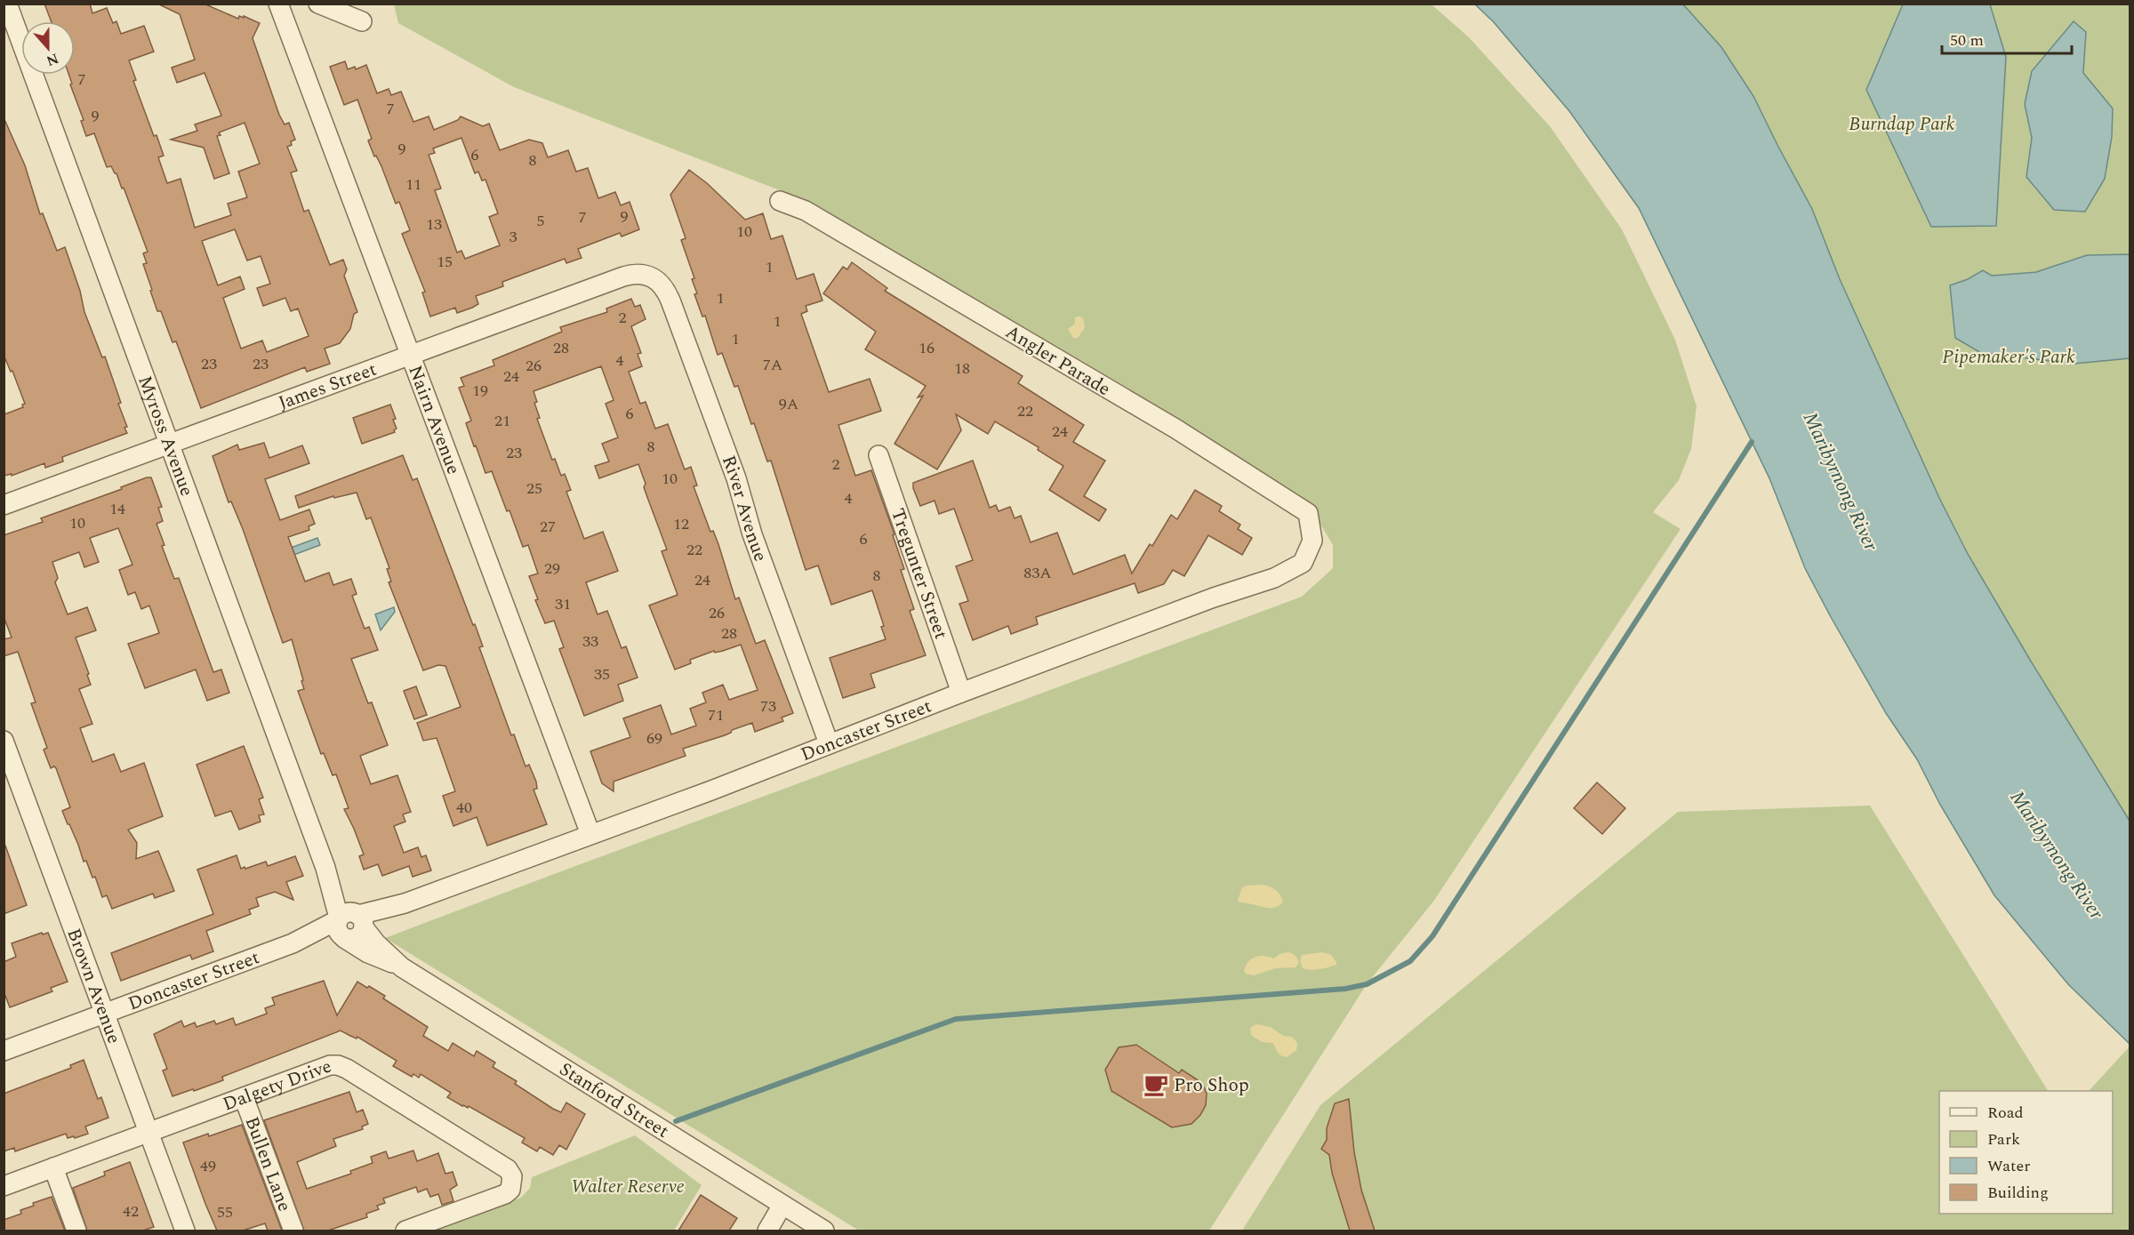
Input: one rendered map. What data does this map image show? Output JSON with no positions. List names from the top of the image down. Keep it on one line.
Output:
{"streets":{"street":["Angler Parade","James Street","Nairn Avenue","Myross Avenue","River Avenue","Tregunter Street","Doncaster Street","Brown Avenue","Dalgety Drive","Stanford Street","Bullen Lane"]},"crossings":[["Angler Parade","Doncaster Street"],["James Street","Nairn Avenue"],["James Street","Myross Avenue"],["James Street","River Avenue"],["Nairn Avenue","Doncaster Street"],["Myross Avenue","Doncaster Street"],["Myross Avenue","Stanford Street"],["River Avenue","Doncaster Street"],["Tregunter Street","Doncaster Street"],["Doncaster Street","Brown Avenue"],["Doncaster Street","Stanford Street"],["Brown Avenue","Dalgety Drive"],["Dalgety Drive","Bullen Lane"]],"water":["Maribyrnong River"],"parks":["Burndap Park","Pipemaker's Park","Walter Reserve"],"places":{"cafe":["Pro Shop"]},"house_numbers":["7","7","9","9","6","8","11","9","7","5","13","10","3","15","1","1","2","1","1","28","16","4","23","23","7A","26","18","24","19","9A","22","6","21","24","8","23","2","10","25","4","14","10","12","27","6","22","29","83A","8","24","31","26","28","33","35","73","71","69","40","49","42","55"],"legend":["Road","Park","Water","Building"],"scale_bar":"50 m","north":"bottom"}
